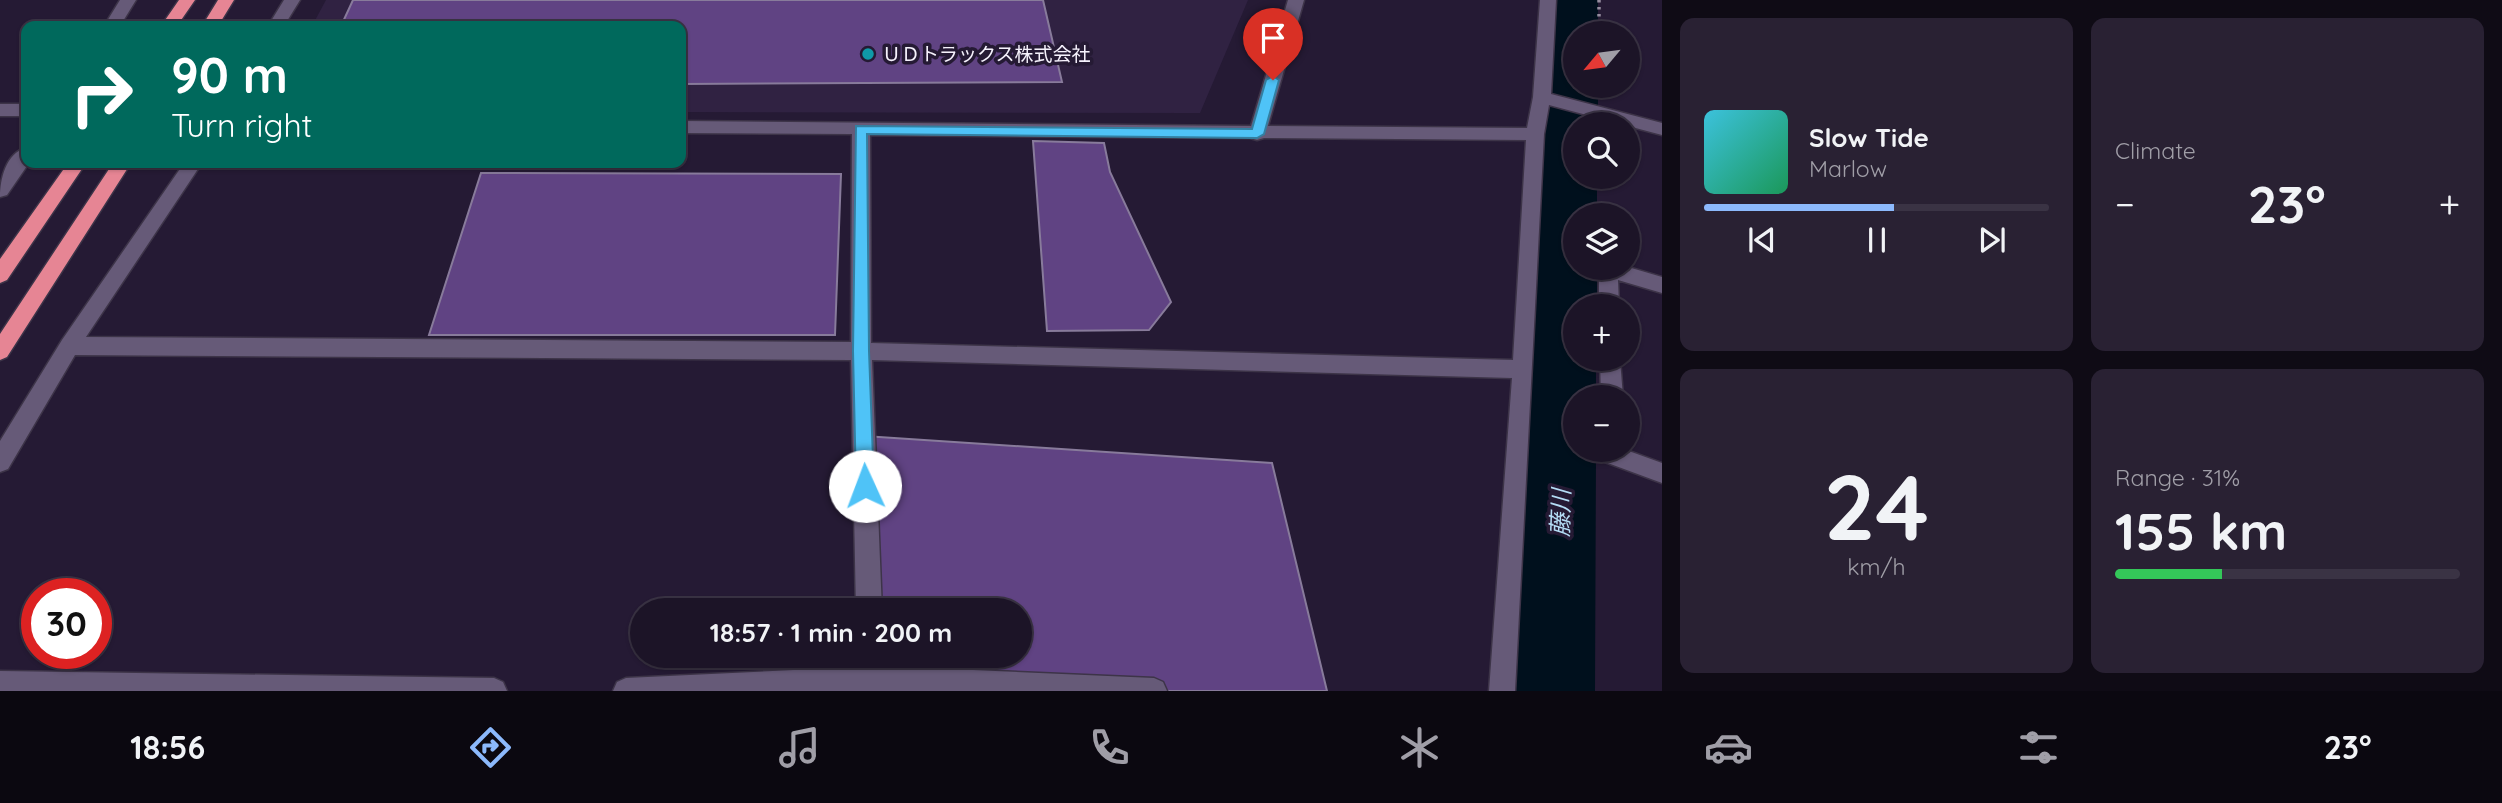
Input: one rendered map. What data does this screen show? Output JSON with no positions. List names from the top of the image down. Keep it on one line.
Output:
{"water":["藤川"],"places":["ＵＤトラックス株式会社"],"north":"bottom left","page":{"tile":["Climate",["24","km/h"],["Range · 31%","155 km"]],"map_buttons":["+","−"],"turn":["90 m","Turn right"],"song":["Slow Tide","Marlow"],"heat":["−","23°","+"],"limit":"30","trip":"18:57 · 1 min · 200 m","tabs":["18:56","23°"]}}
